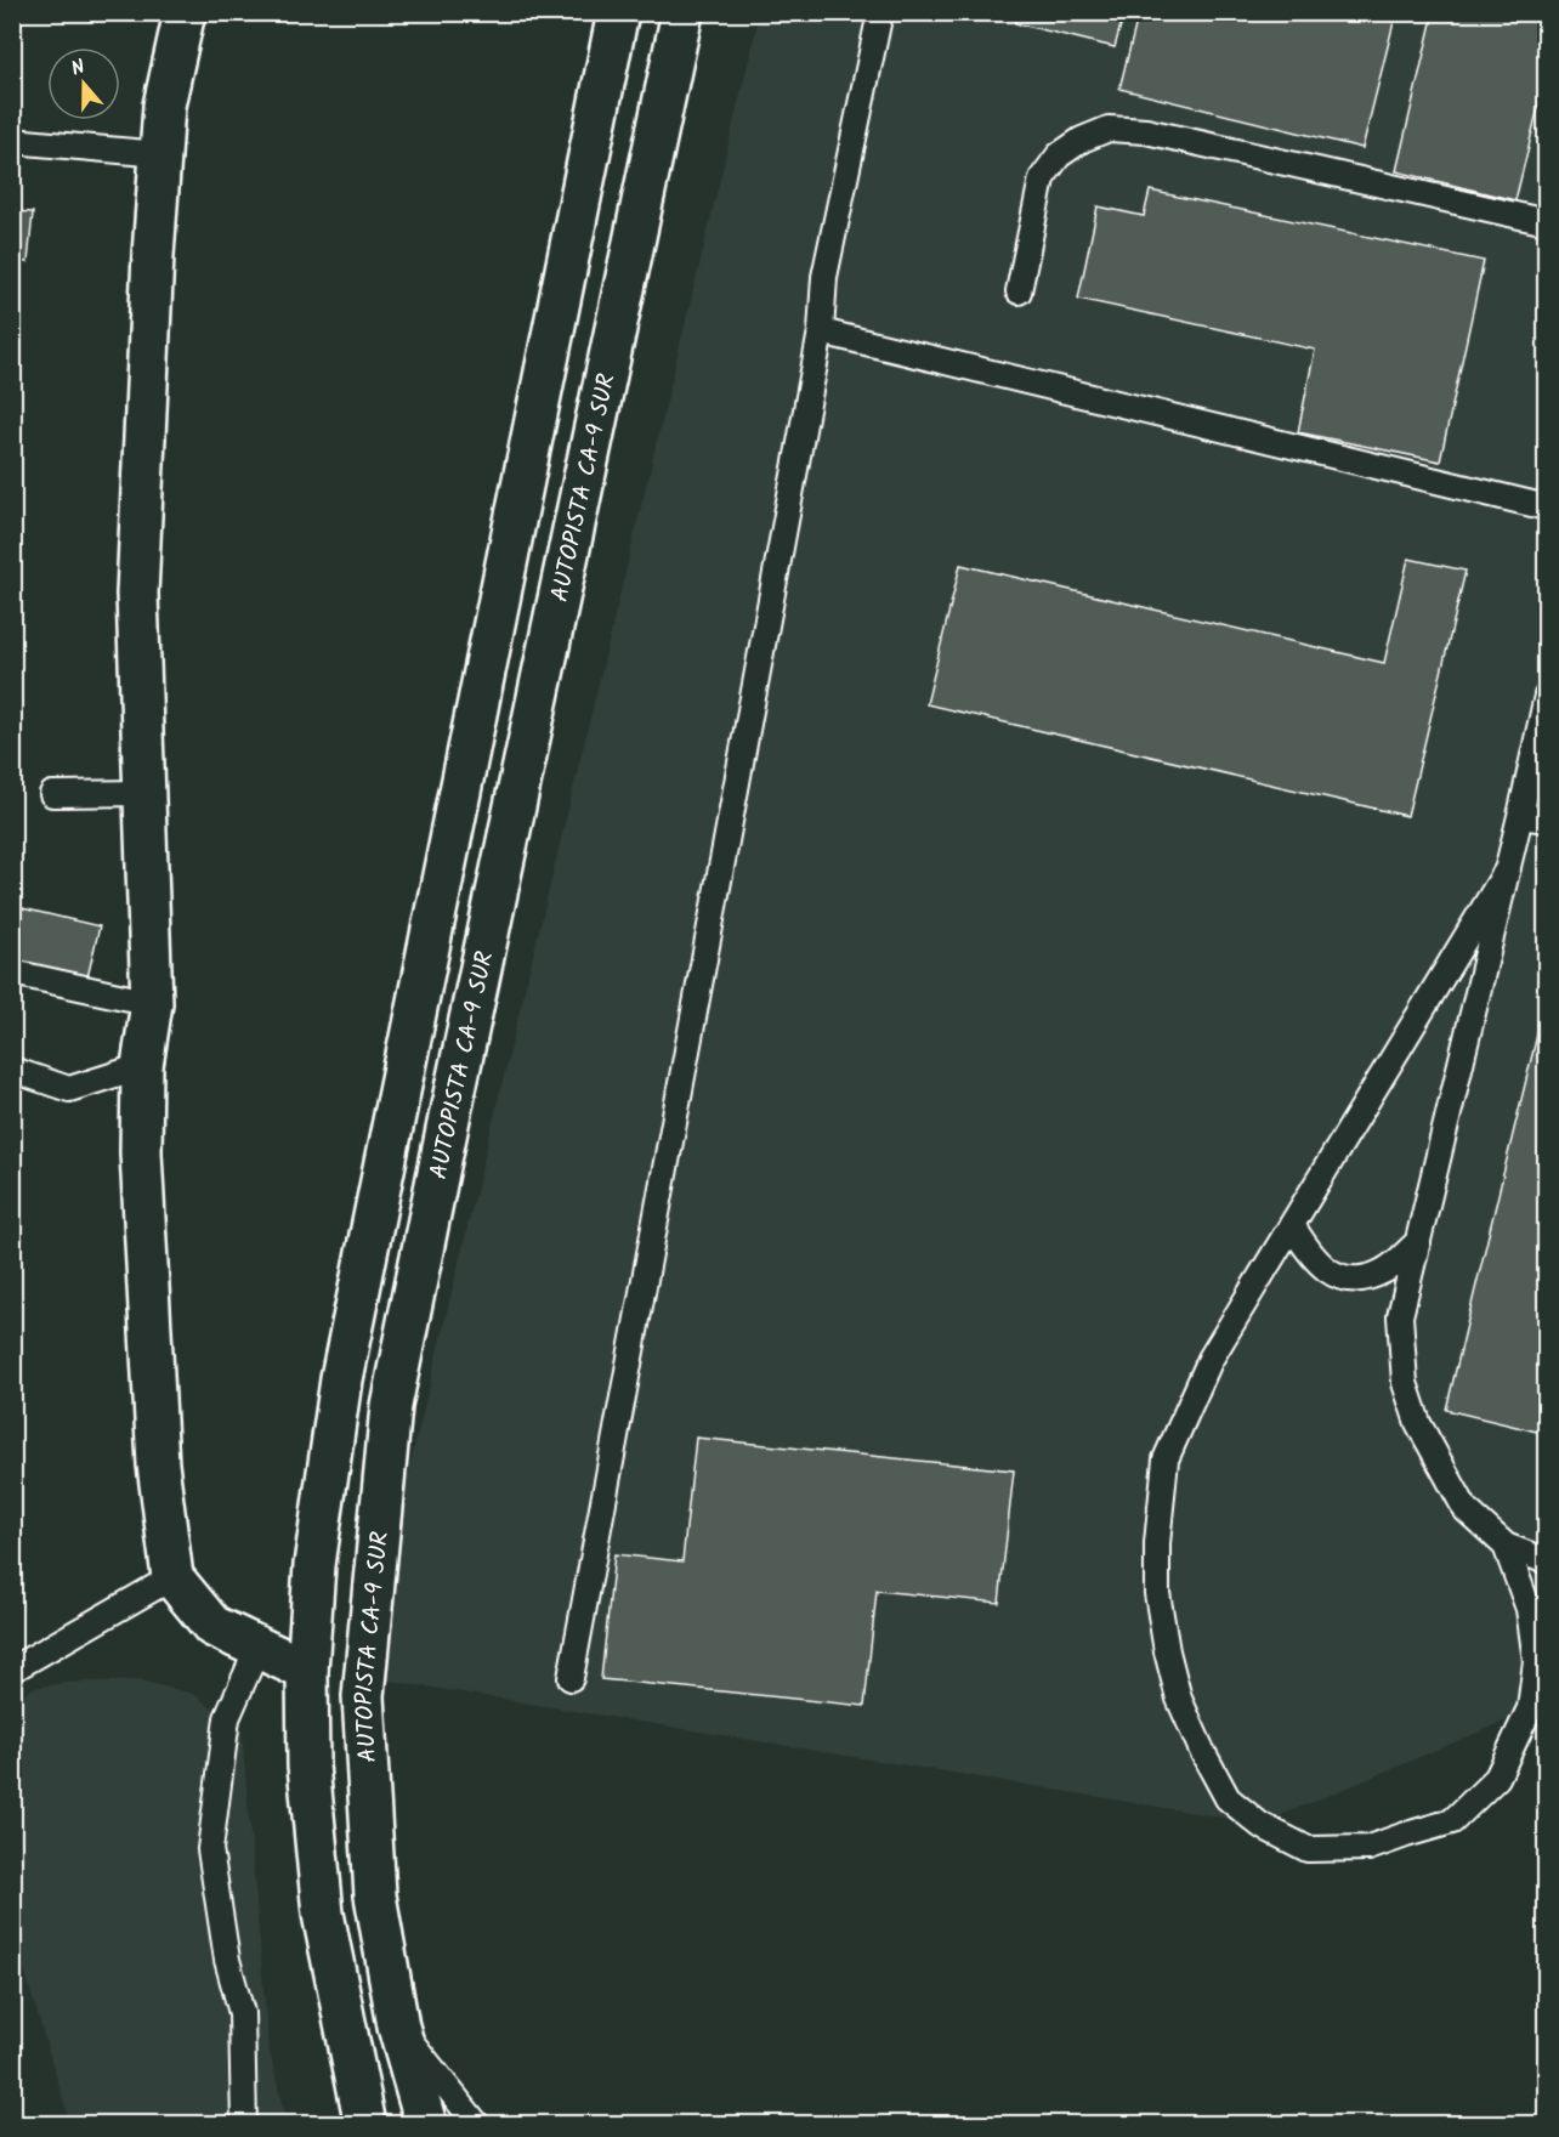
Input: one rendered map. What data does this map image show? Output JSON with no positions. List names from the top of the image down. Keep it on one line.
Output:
{"streets":{"main road":["AUTOPISTA CA-9 SUR"]},"north":"top"}
